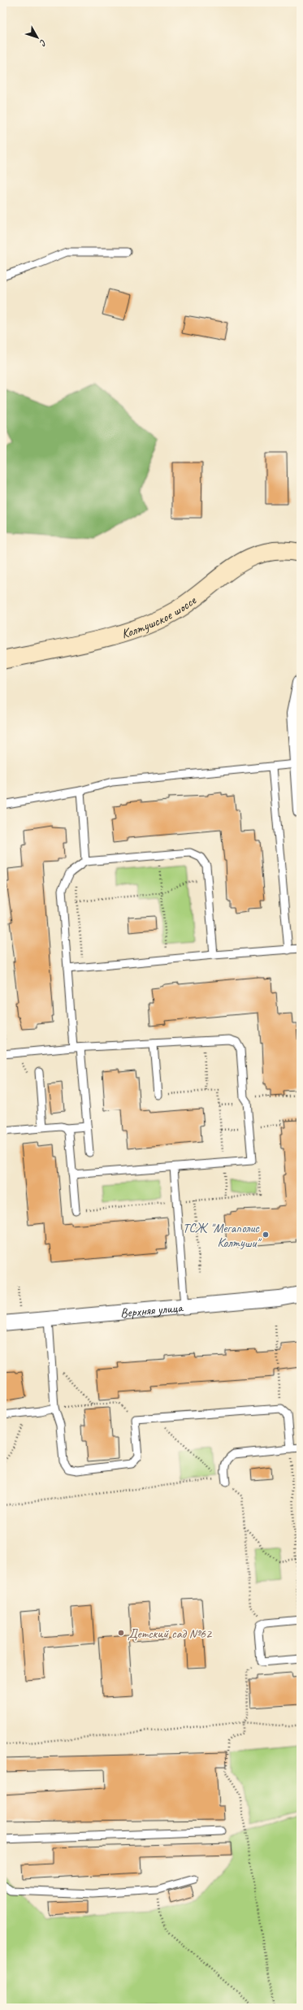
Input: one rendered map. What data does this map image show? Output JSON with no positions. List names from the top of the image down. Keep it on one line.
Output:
{"streets":{"main road":["Колтушское шоссе"],"street":["Верхняя улица"]},"places":["ТСЖ \"Мегаполис Колтуши\"","Детский сад №62"],"north":"bottom right"}
